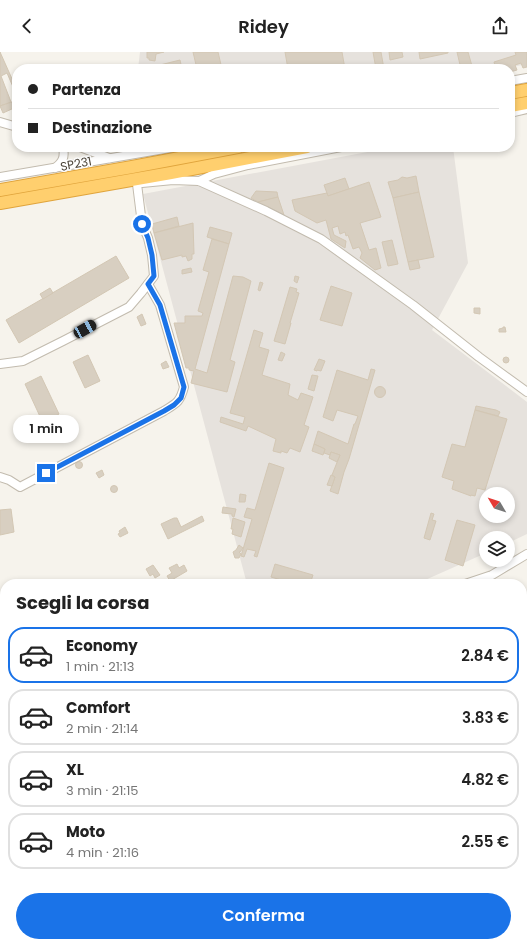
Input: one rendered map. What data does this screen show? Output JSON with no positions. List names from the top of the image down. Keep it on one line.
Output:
{"streets":{"highway":["SP231"]},"north":"top left","page":{"header":"Ridey","banner":["Partenza","Destinazione"],"bubble":"1 min","heading":"Scegli la corsa","list":[{"name":"Economy","note":"1 min · 21:13","value":"2.84 €"},{"name":"Comfort","note":"2 min · 21:14","value":"3.83 €"},{"name":"XL","note":"3 min · 21:15","value":"4.82 €"},{"name":"Moto","note":"4 min · 21:16","value":"2.55 €"}],"buttons":"Conferma"}}
